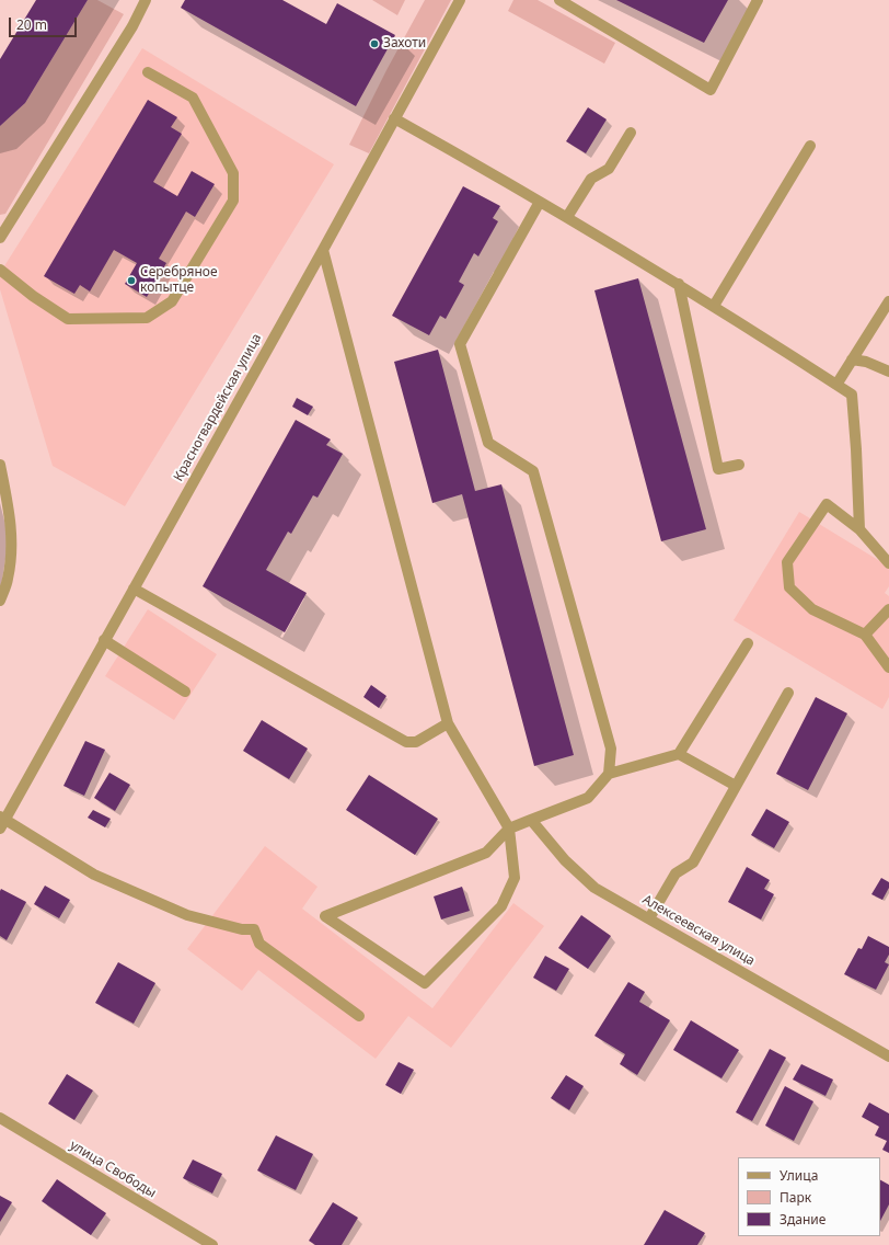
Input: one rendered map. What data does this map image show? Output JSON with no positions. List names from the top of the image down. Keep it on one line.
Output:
{"streets":{"street":["Красногвардейская улица","Алексеевская улица","улица Свободы"]},"places":["Захоти","Серебряное копытце"],"legend":["Улица","Парк","Здание"],"scale_bar":"20 m"}
